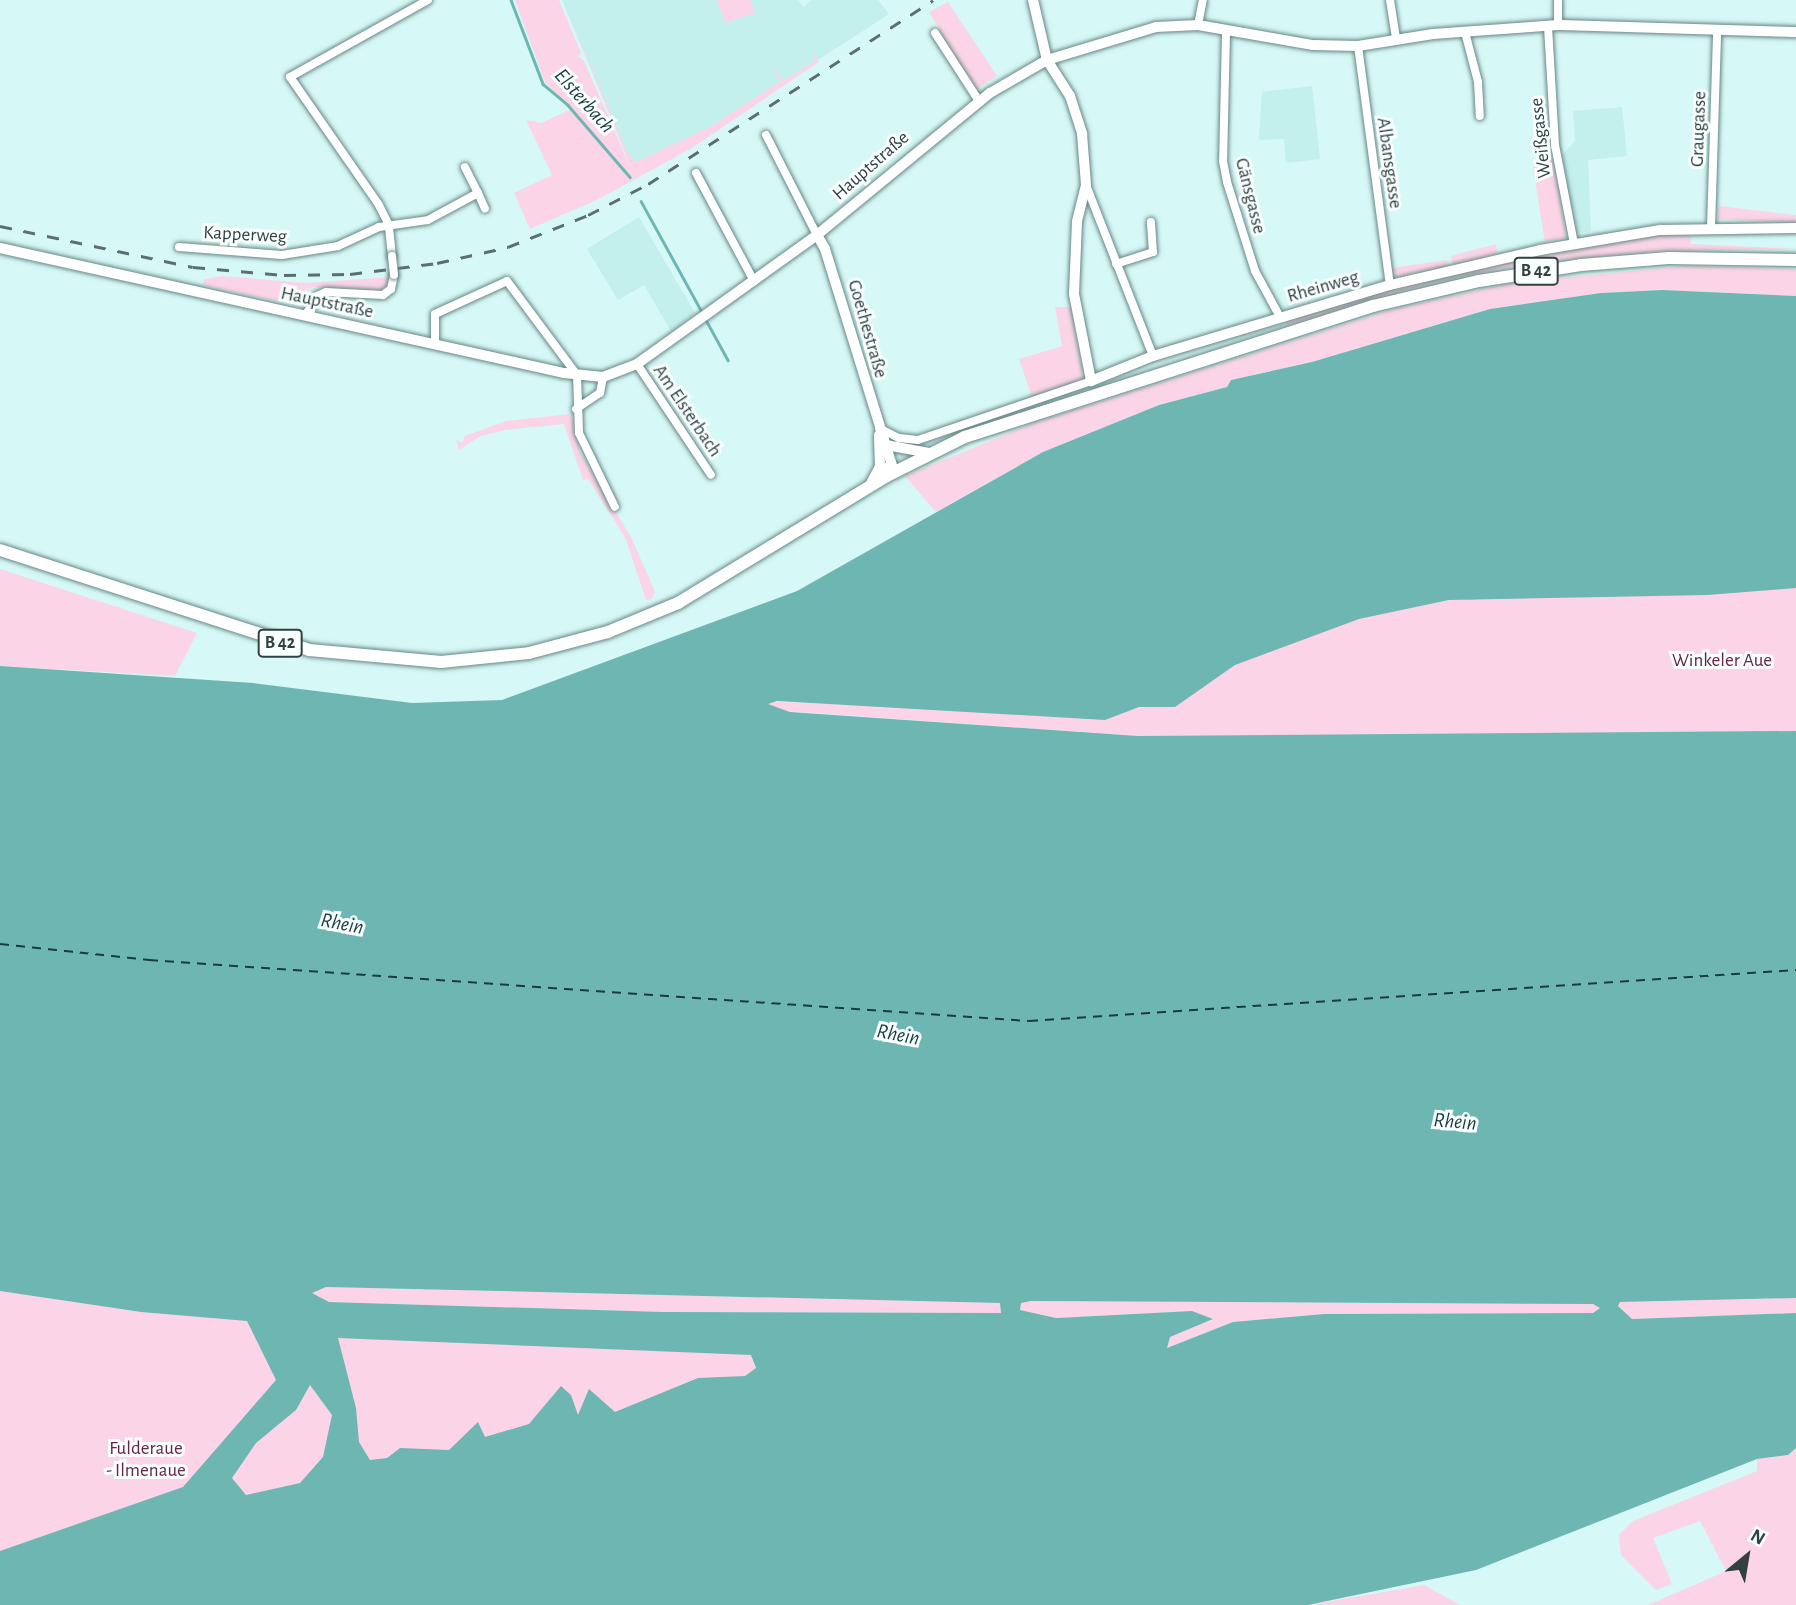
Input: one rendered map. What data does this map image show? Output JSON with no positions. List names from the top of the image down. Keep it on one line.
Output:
{"streets":{"main road":["Hauptstraße","B 42"],"street":["Graugasse","Weißgasse","Albansgasse","Gänsgasse","Kapperweg","Rheinweg","Goethestraße","Am Elsterbach"]},"crossings":[["Graugasse","Hauptstraße"],["Graugasse","Rheinweg"],["Weißgasse","Hauptstraße"],["Weißgasse","Rheinweg"],["Albansgasse","Hauptstraße"],["Albansgasse","Rheinweg"],["Hauptstraße","Gänsgasse"],["Hauptstraße","Goethestraße"],["Hauptstraße","Am Elsterbach"],["Gänsgasse","Rheinweg"],["Rheinweg","Goethestraße"]],"water":["Elsterbach","Rhein"],"parks":["Winkeler Aue","Fulderaue - Ilmenaue"],"north":"top right"}
